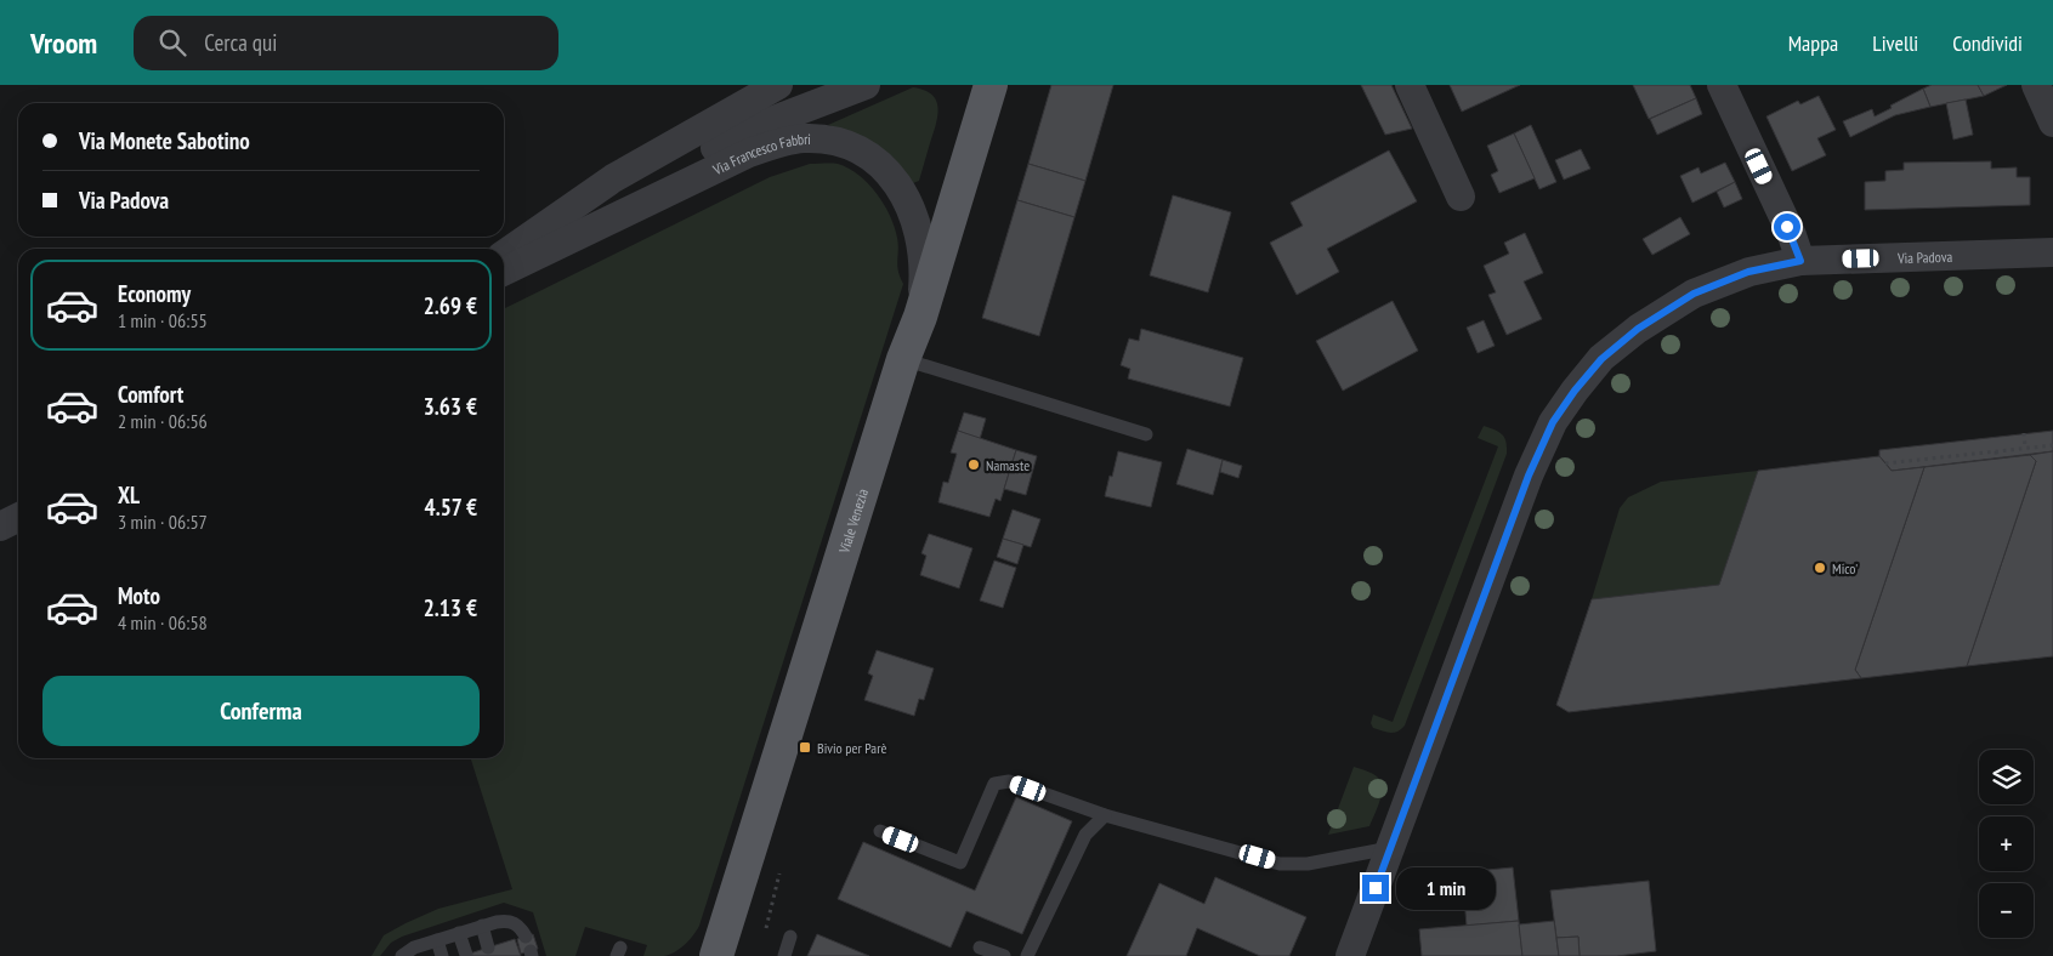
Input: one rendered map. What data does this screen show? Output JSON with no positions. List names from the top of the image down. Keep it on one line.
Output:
{"streets":{"main road":["Viale Venezia"],"street":["Via Francesco Fabbri","Via Padova"]},"crossings":[["Via Francesco Fabbri","Viale Venezia"]],"places":{"other":["Namaste","Mico'"],"transit":["Bivio per Parè"]},"page":{"header":"Vroom","search":"Cerca qui","nav":["Mappa","Livelli","Condividi"],"banner":["Via Monete Sabotino","Via Padova"],"list":[{"name":"Economy","note":"1 min · 06:55","value":"2.69 €"},{"name":"Comfort","note":"2 min · 06:56","value":"3.63 €"},{"name":"XL","note":"3 min · 06:57","value":"4.57 €"},{"name":"Moto","note":"4 min · 06:58","value":"2.13 €"}],"buttons":"Conferma","map_buttons":["+","−"],"bubble":"1 min"}}
